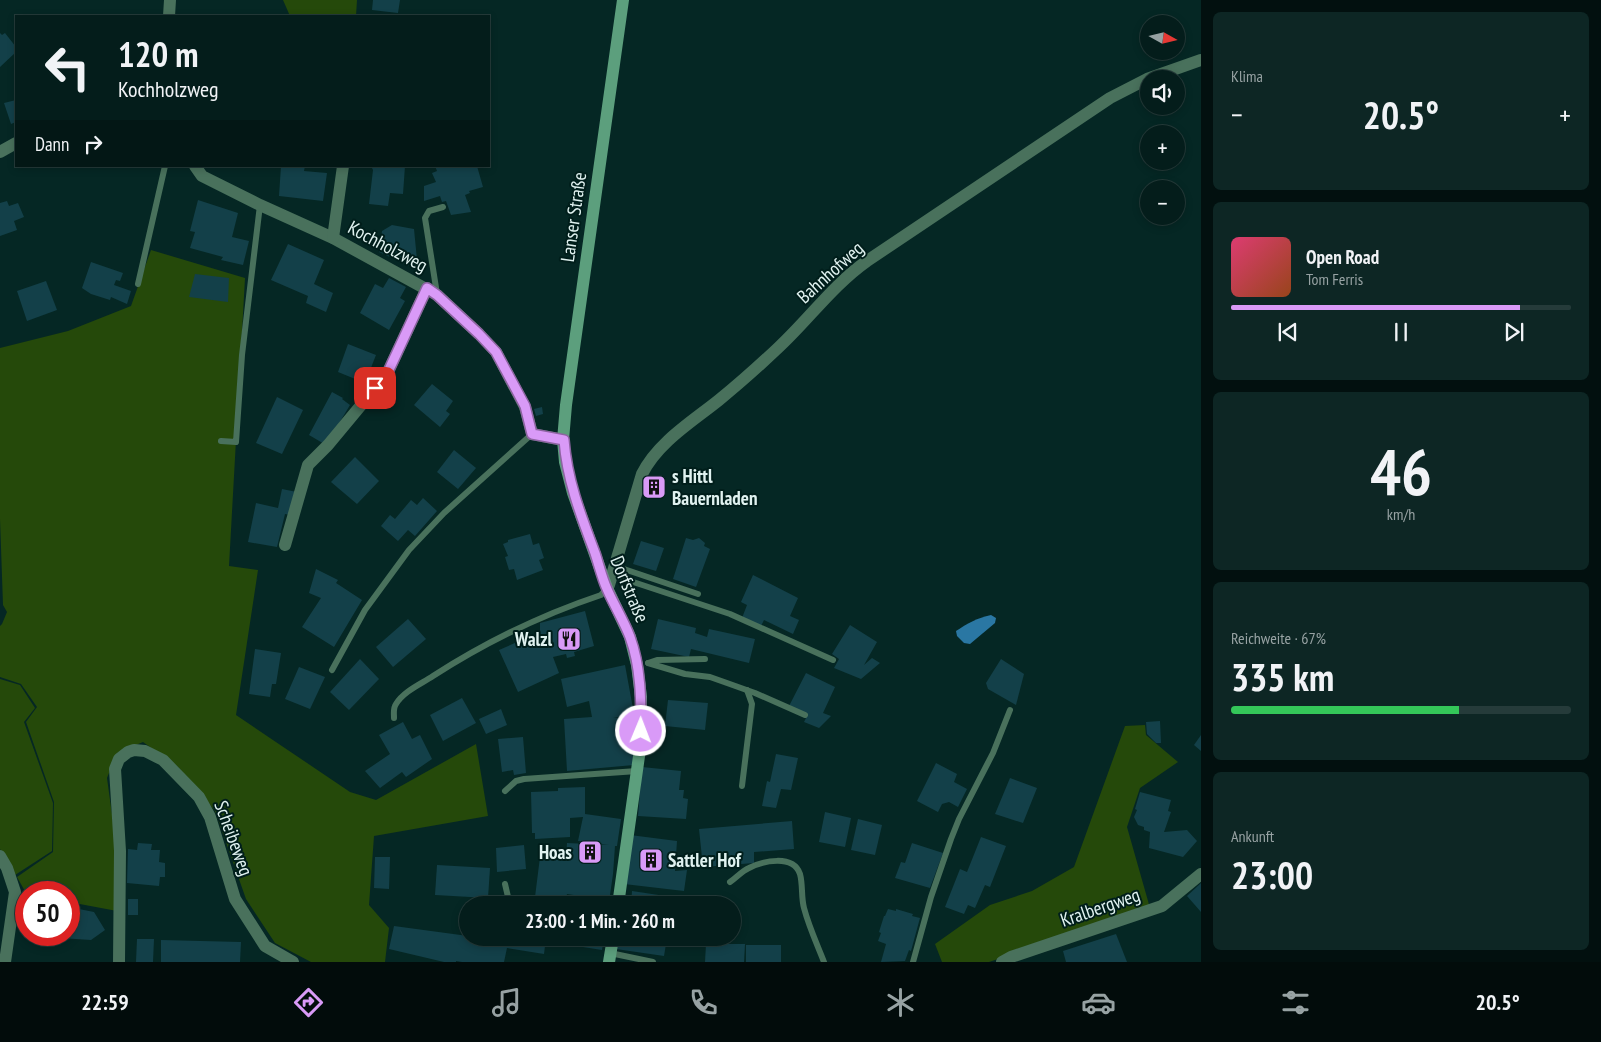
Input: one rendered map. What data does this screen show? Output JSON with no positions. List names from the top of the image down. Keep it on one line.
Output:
{"streets":{"main road":["Lanser Straße","Dorfstraße"],"street":["Kochholzweg","Bahnhofweg","Scheibeweg","Kralbergweg"]},"crossings":[["Lanser Straße","Dorfstraße"],["Bahnhofweg","Dorfstraße"]],"places":{"building":["s Hittl Bauernladen","Hoas","Sattler Hof"],"restaurant":["Walzl"]},"north":"right","page":{"tile":["Klima",["46","km/h"],["Reichweite · 67%","335 km"],["Ankunft","23:00"]],"map_buttons":["+","−"],"turn":["120 m","Kochholzweg"],"heat":["−","20.5°","+"],"then":"Dann","song":["Open Road","Tom Ferris"],"limit":"50","trip":"23:00 · 1 Min. · 260 m","tabs":["22:59","20.5°"]}}
